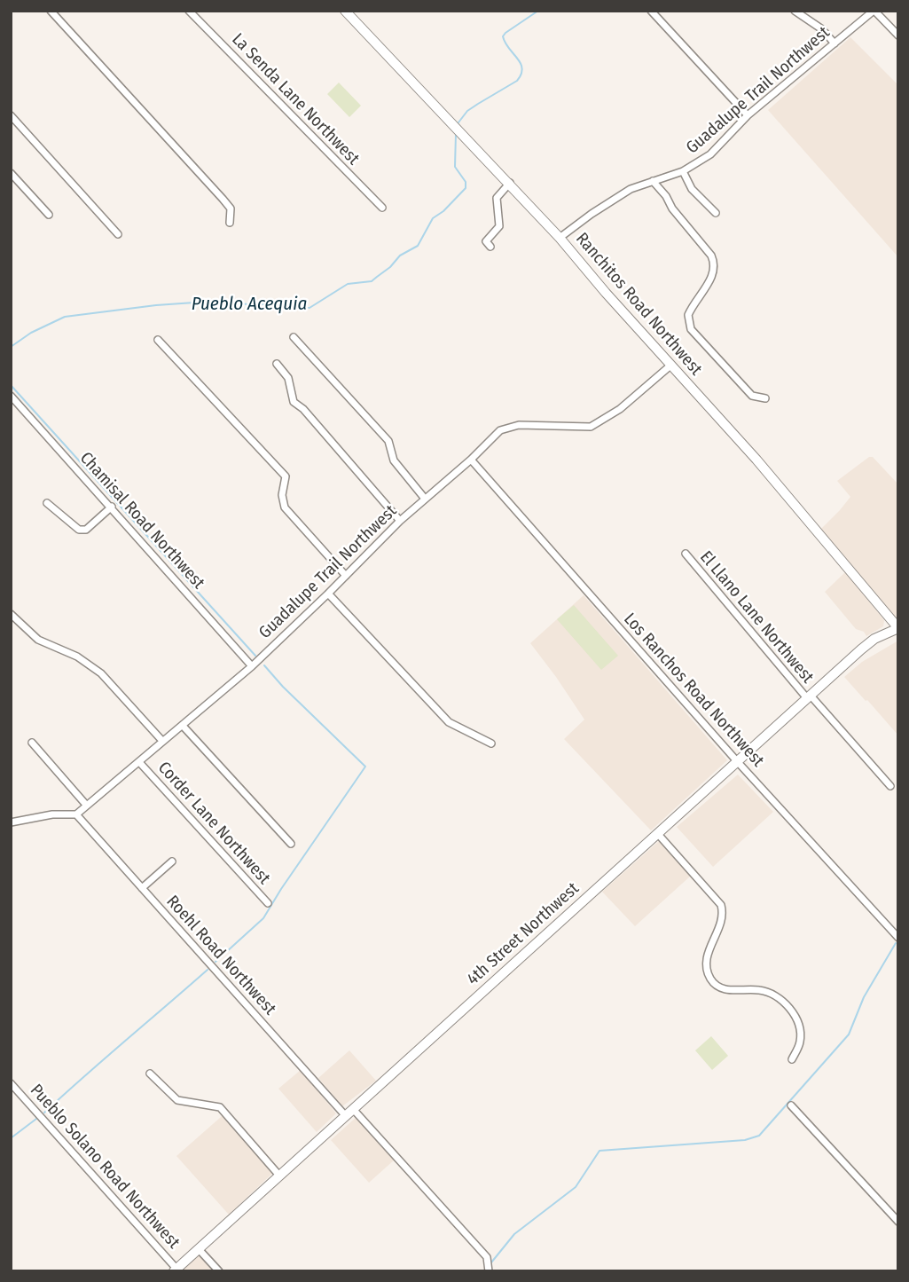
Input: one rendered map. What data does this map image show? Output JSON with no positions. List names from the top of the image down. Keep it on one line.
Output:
{"streets":{"main road":["Ranchitos Road Northwest","4th Street Northwest"],"street":["Guadalupe Trail Northwest","La Senda Lane Northwest","Chamisal Road Northwest","El Llano Lane Northwest","Los Ranchos Road Northwest","Corder Lane Northwest","Roehl Road Northwest","Pueblo Solano Road Northwest"]},"crossings":[["Guadalupe Trail Northwest","Ranchitos Road Northwest"],["Guadalupe Trail Northwest","Chamisal Road Northwest"],["Guadalupe Trail Northwest","Los Ranchos Road Northwest"],["Guadalupe Trail Northwest","Corder Lane Northwest"],["Guadalupe Trail Northwest","Roehl Road Northwest"],["Ranchitos Road Northwest","4th Street Northwest"],["El Llano Lane Northwest","4th Street Northwest"],["Los Ranchos Road Northwest","4th Street Northwest"],["4th Street Northwest","Roehl Road Northwest"],["4th Street Northwest","Pueblo Solano Road Northwest"]],"water":["Pueblo Acequia"]}
